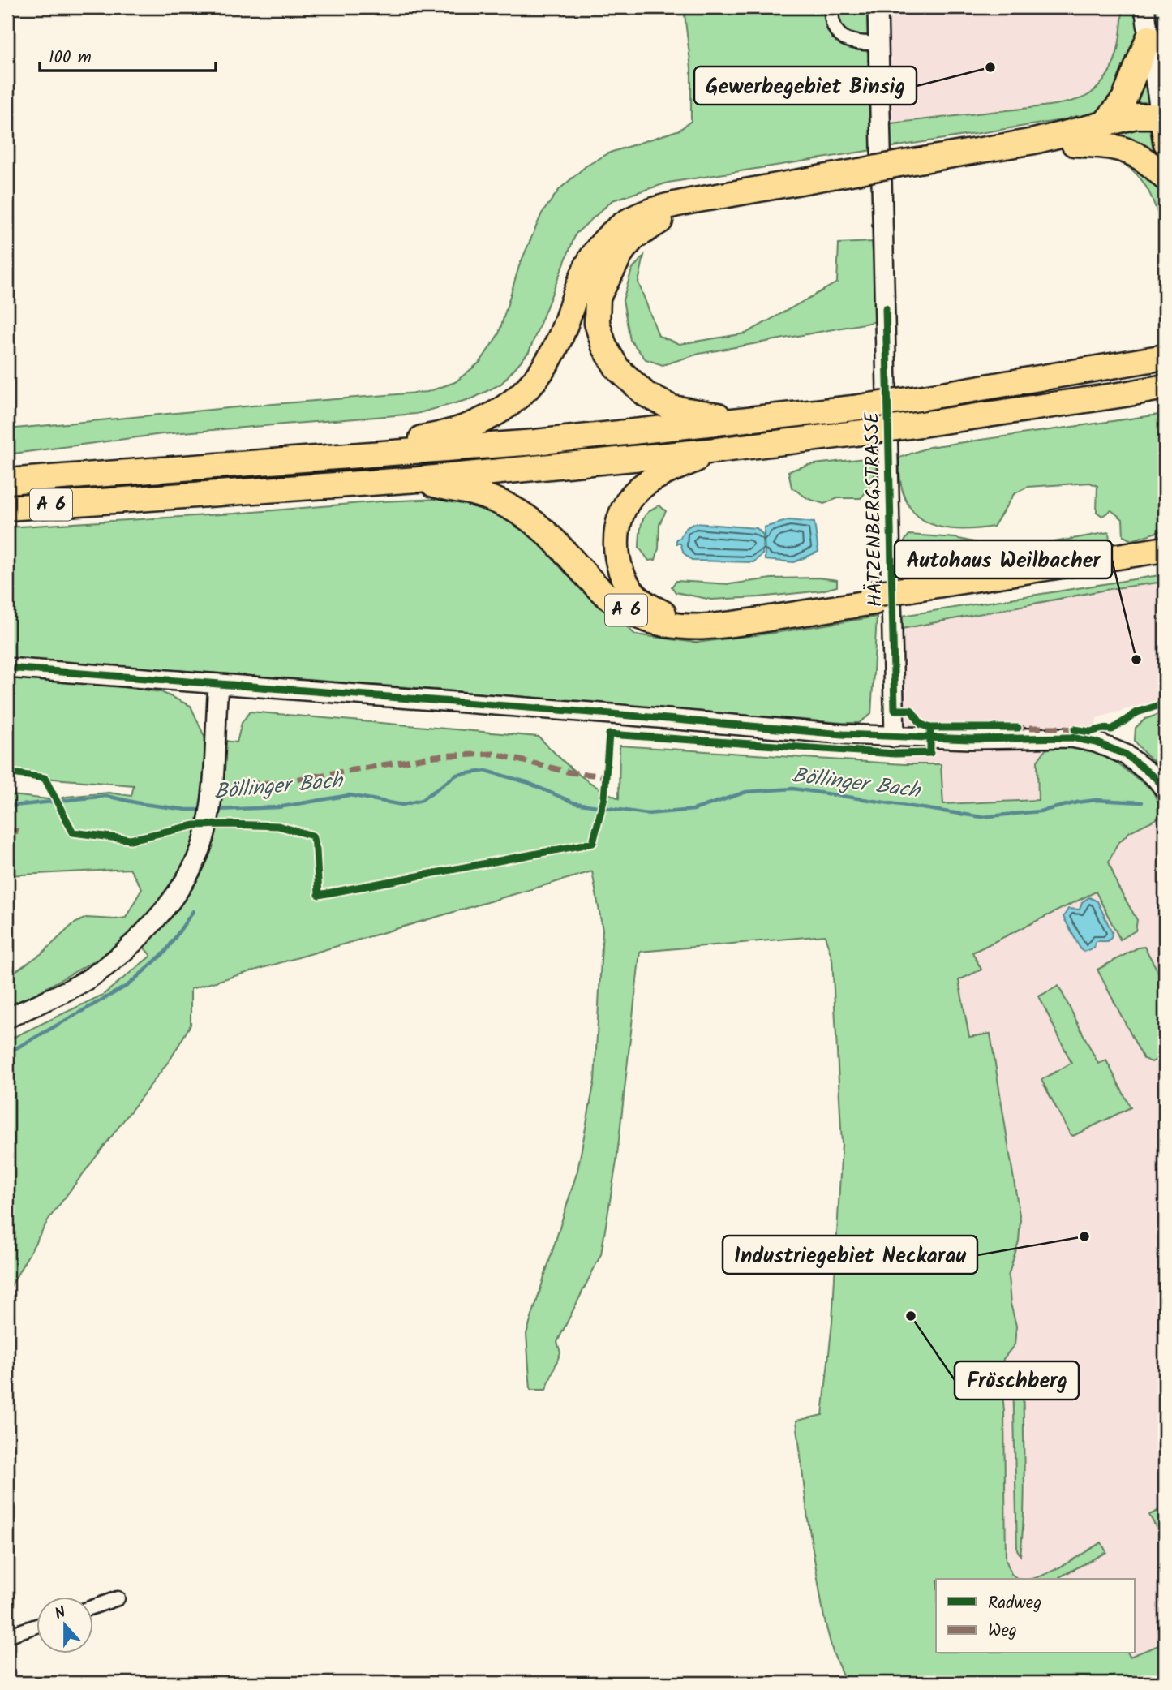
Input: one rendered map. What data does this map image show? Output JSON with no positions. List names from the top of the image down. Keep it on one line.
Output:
{"streets":{"highway":["A 6"],"street":["HÄTZENBERGSTRASSE"]},"water":["Böllinger Bach"],"places":["Gewerbegebiet Binsig","Autohaus Weilbacher","Industriegebiet Neckarau","Fröschberg"],"legend":["Radweg","Weg"],"scale_bar":"100 m","north":"top"}
